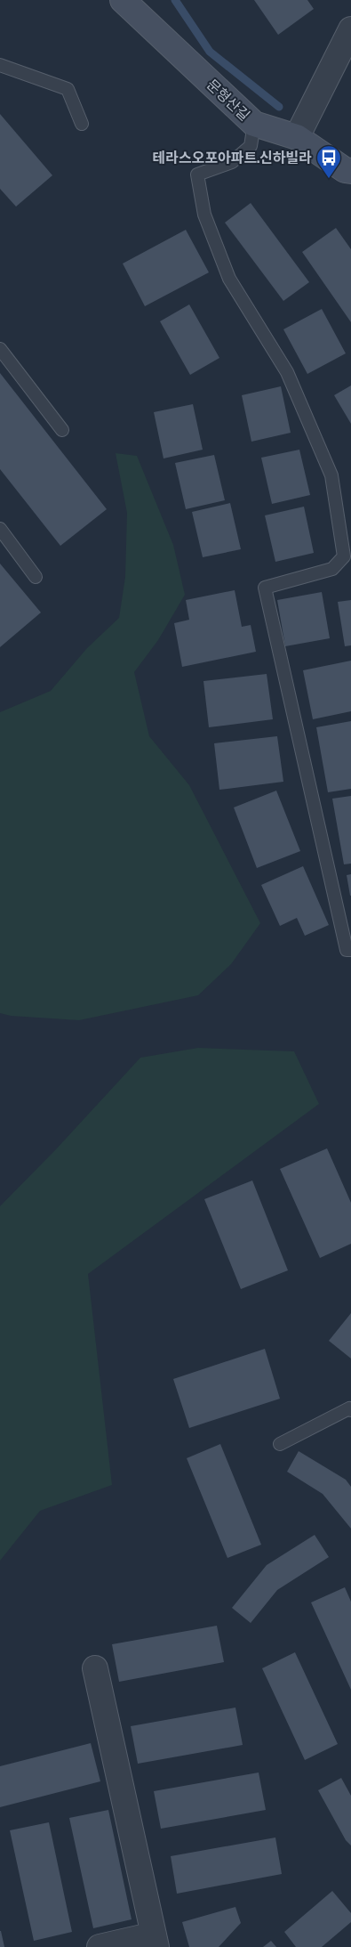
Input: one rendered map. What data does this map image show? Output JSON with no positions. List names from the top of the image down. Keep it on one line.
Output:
{"streets":{"street":["문형산길"]},"places":{"bus stop":["테라스오포아파트.신하빌라"]}}
